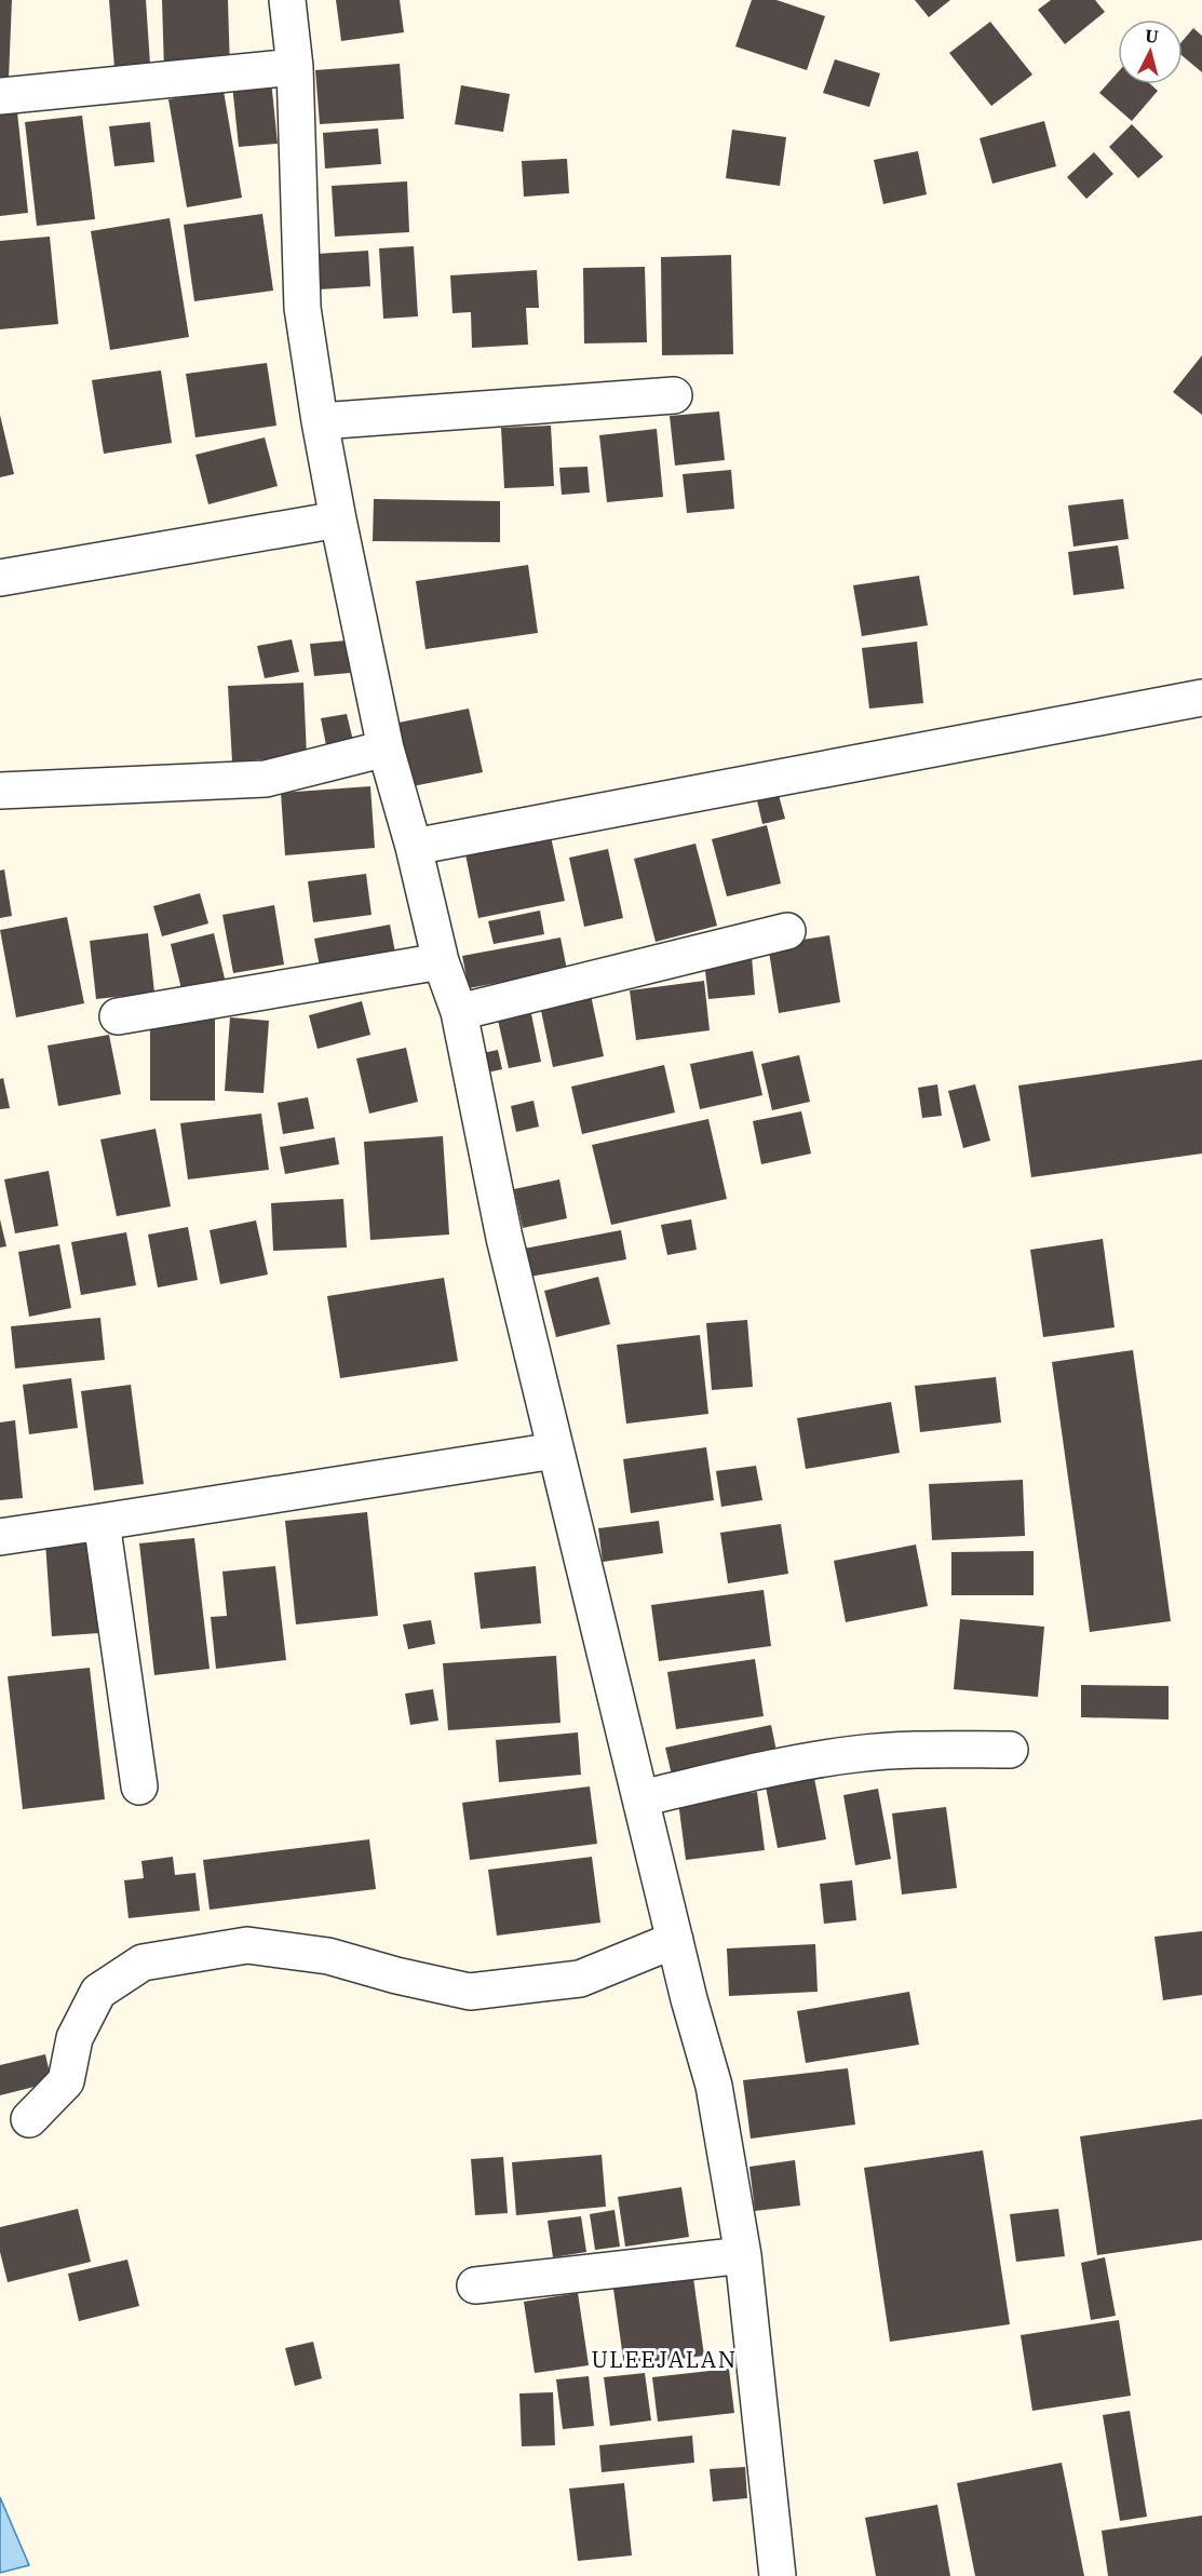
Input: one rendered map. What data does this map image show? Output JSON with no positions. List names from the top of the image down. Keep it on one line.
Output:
{"districts":["ULEEJALAN"],"north":"top"}
